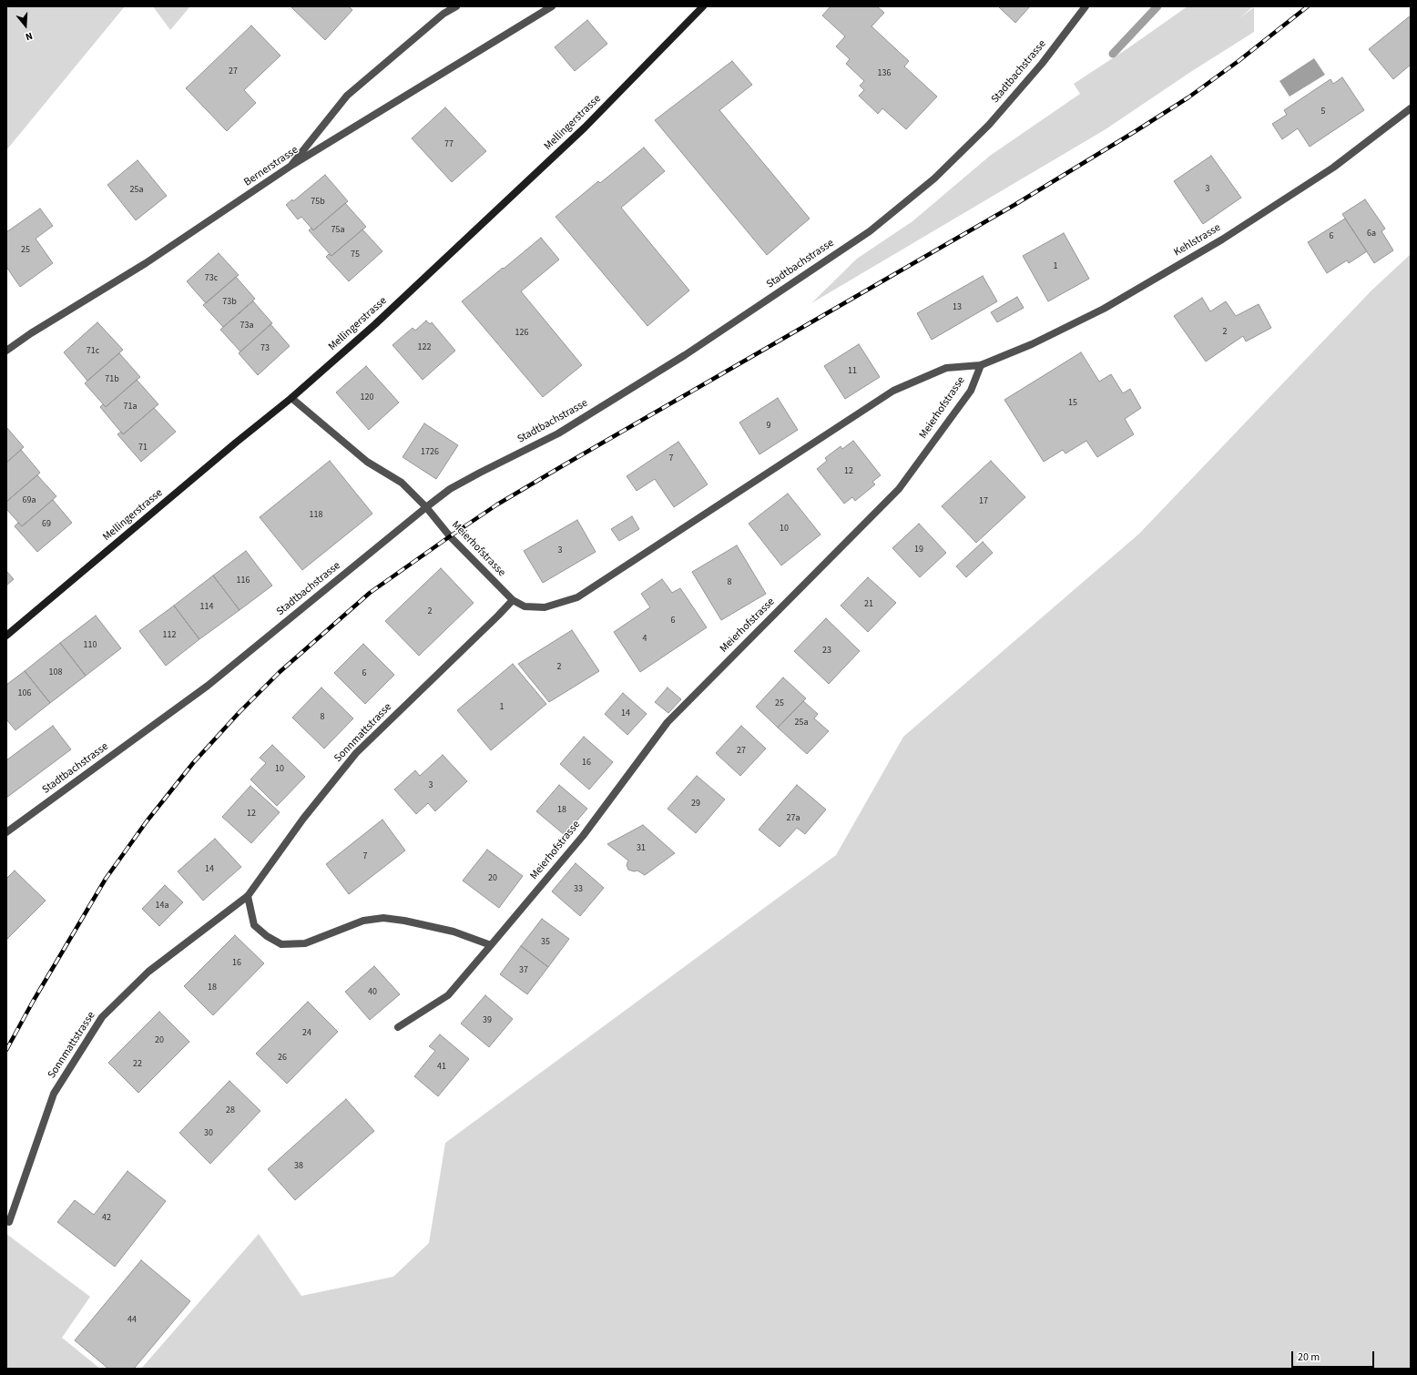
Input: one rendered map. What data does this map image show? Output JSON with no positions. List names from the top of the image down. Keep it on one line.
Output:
{"streets":{"main road":["Mellingerstrasse"],"street":["Stadtbachstrasse","Bernerstrasse","Kehlstrasse","Meierhofstrasse","Sonnmattstrasse"]},"crossings":[["Stadtbachstrasse","Meierhofstrasse"],["Mellingerstrasse","Meierhofstrasse"],["Kehlstrasse","Meierhofstrasse"],["Meierhofstrasse","Sonnmattstrasse"]],"house_numbers":["27","136","5","77","3","25a","75b","75a","6a","6","25","75","1","73c","73b","13","73a","2","126","122","73","71c","11","71b","120","15","71a","9","71","1726","7","12","69a","17","118","69","10","19","3","116","8","21","114","2","6","112","4","110","23","2","108","6","106","25","1","14","8","25a","27","16","10","3","29","18","12","27a","31","7","14","20","33","14a","35","16","37","18","40","39","24","20","26","22","41","28","30","38","42","44"],"scale_bar":"20 m","north":"bottom"}
